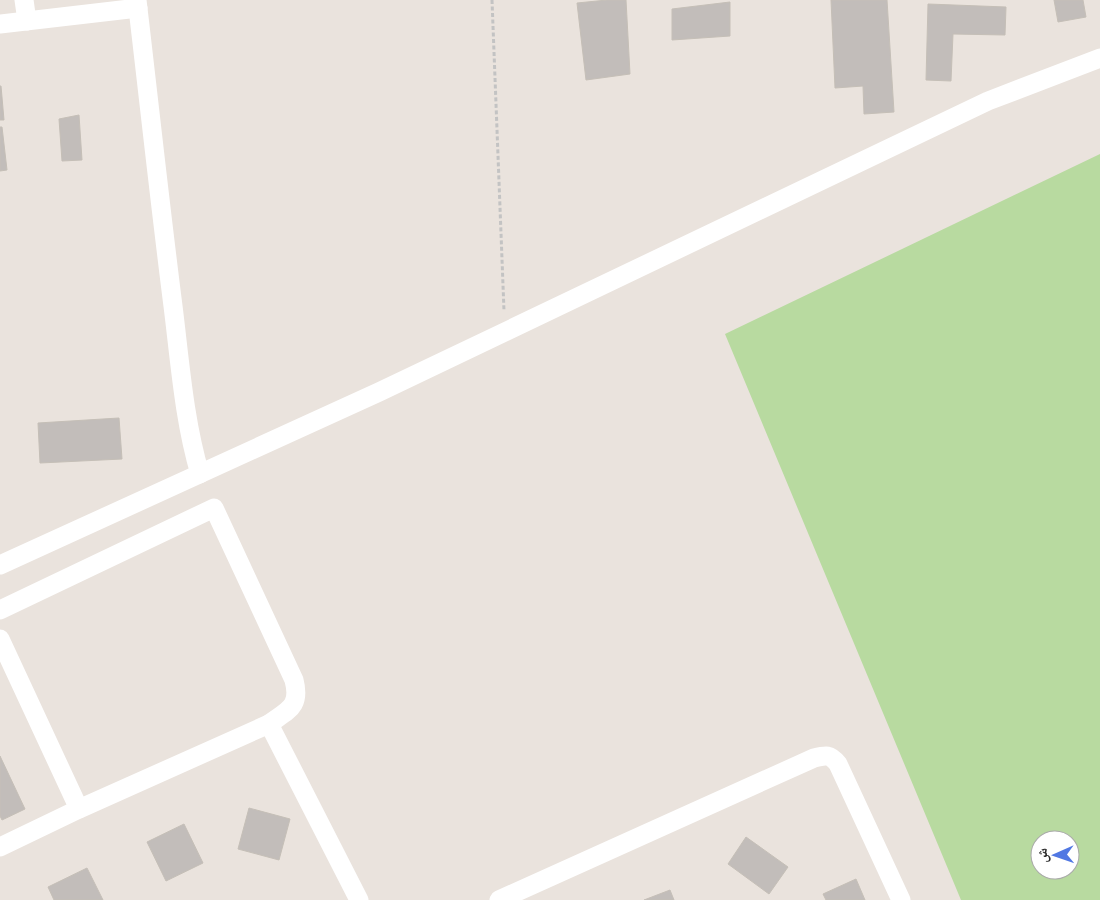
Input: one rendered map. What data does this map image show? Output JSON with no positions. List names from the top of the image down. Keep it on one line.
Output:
{"north":"left"}
